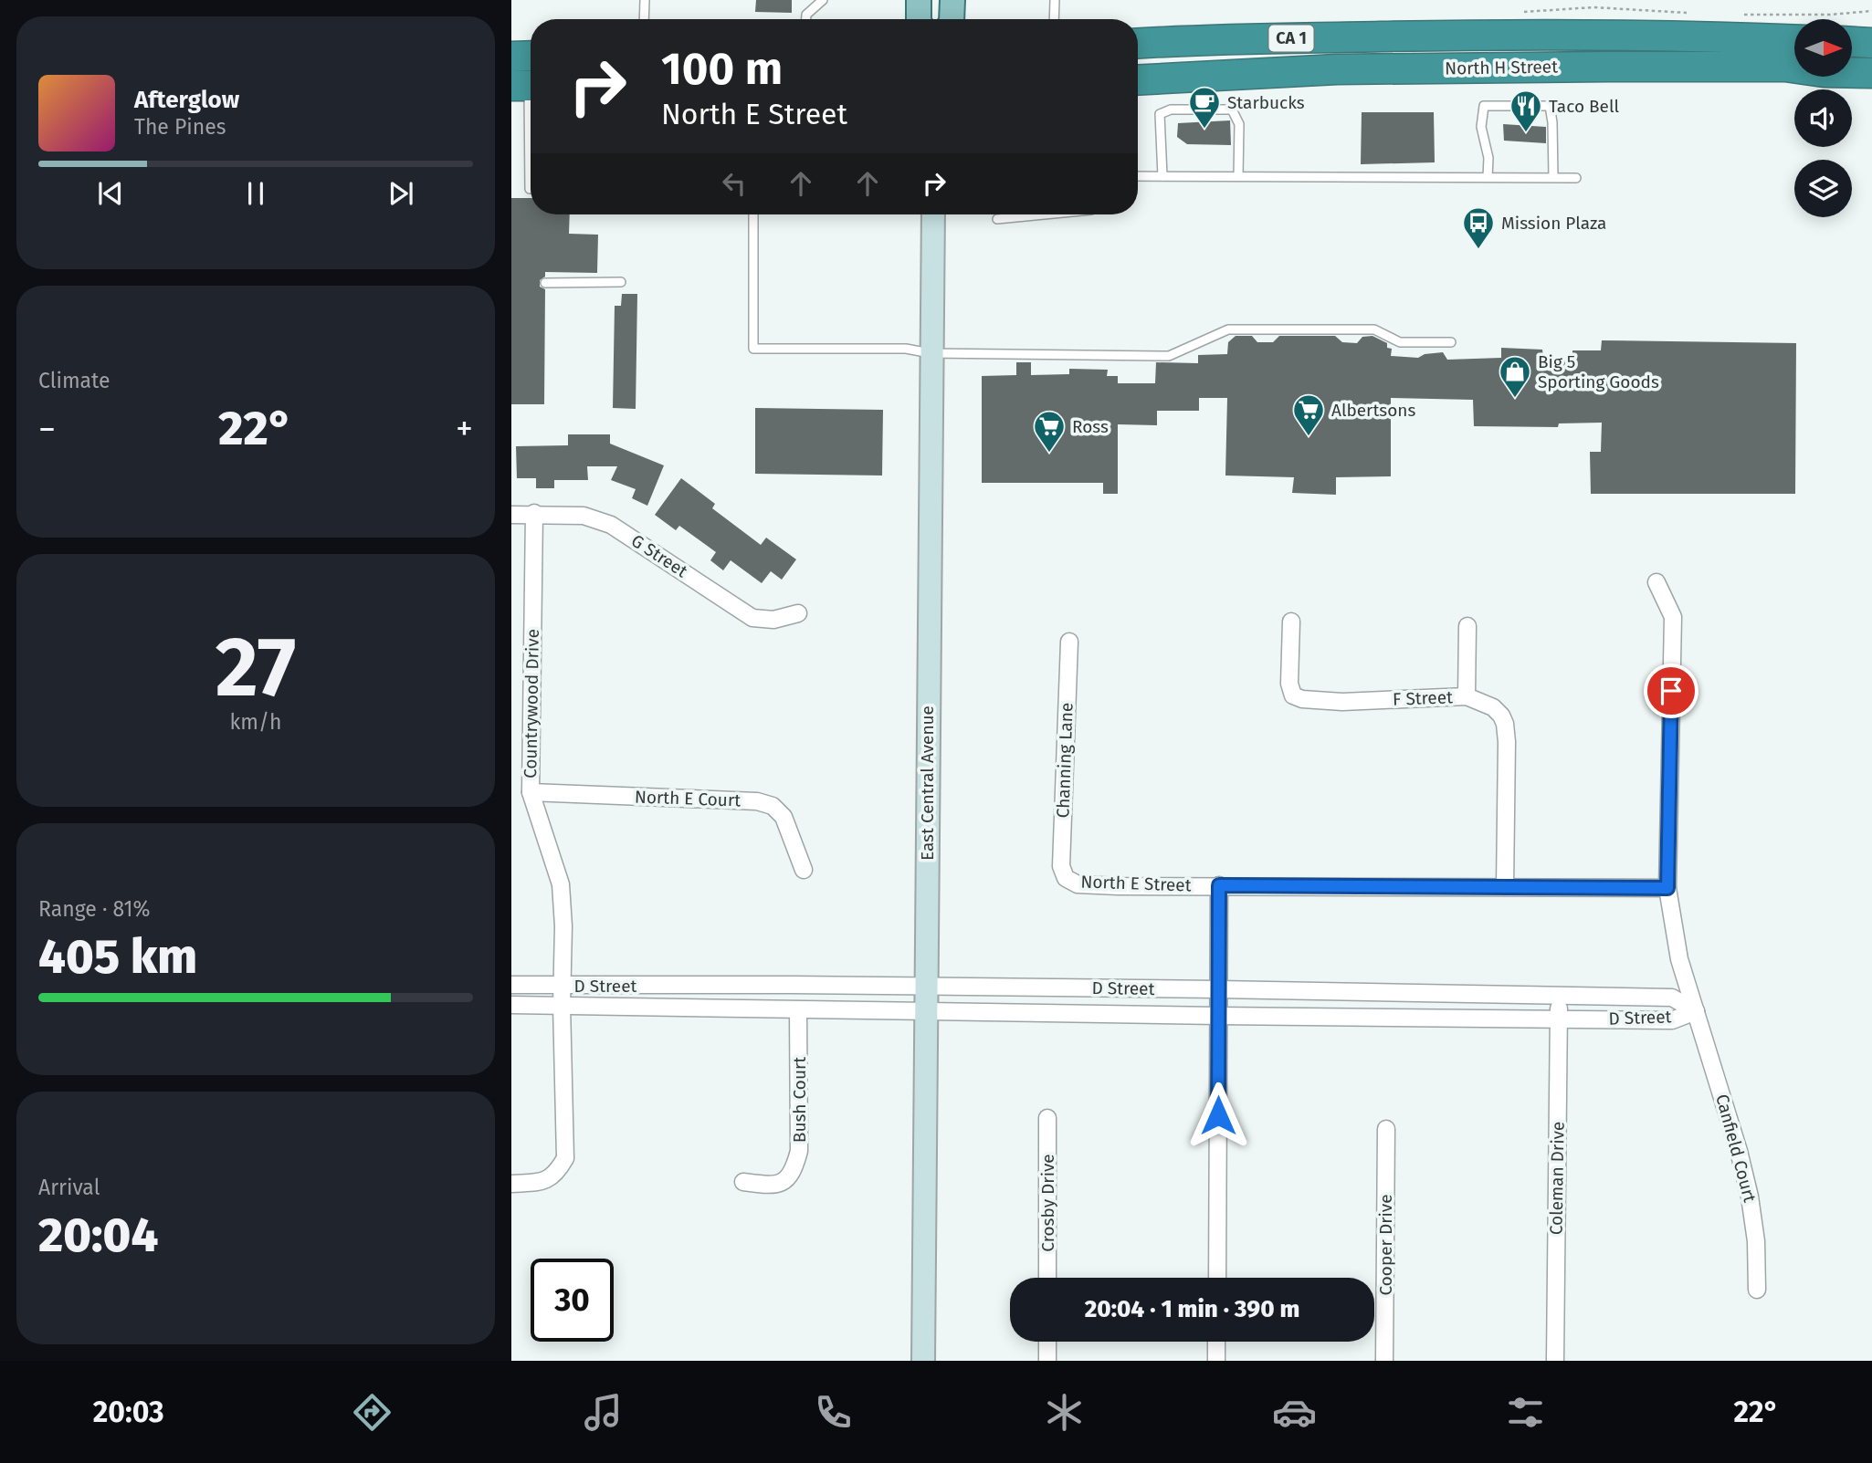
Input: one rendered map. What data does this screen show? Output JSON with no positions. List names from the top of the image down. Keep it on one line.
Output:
{"streets":{"highway":["CA 1","North H Street"],"main road":["East Central Avenue"],"street":["G Street","F Street","Countrywood Drive","Channing Lane","North E Court","North E Street","D Street","Bush Court","Canfield Court","Coleman Drive","Crosby Drive","Cooper Drive"]},"crossings":[["G Street","Countrywood Drive"],["F Street","North E Street"],["Countrywood Drive","North E Court"],["Countrywood Drive","D Street"],["Channing Lane","North E Street"],["East Central Avenue","D Street"],["North E Street","Canfield Court"],["D Street","Bush Court"],["D Street","Canfield Court"],["D Street","Coleman Drive"]],"places":{"cafe":["Starbucks"],"restaurant":["Taco Bell"],"bus stop":["Mission Plaza"],"shop":["Big 5 Sporting Goods"],"supermarket":["Albertsons","Ross"]},"north":"right","page":{"turn":["100 m","North E Street"],"song":["Afterglow","The Pines"],"tile":["Climate",["27","km/h"],["Range · 81%","405 km"],["Arrival","20:04"]],"heat":["−","22°","+"],"limit":"30","trip":"20:04 · 1 min · 390 m","tabs":["20:03","22°"]}}
